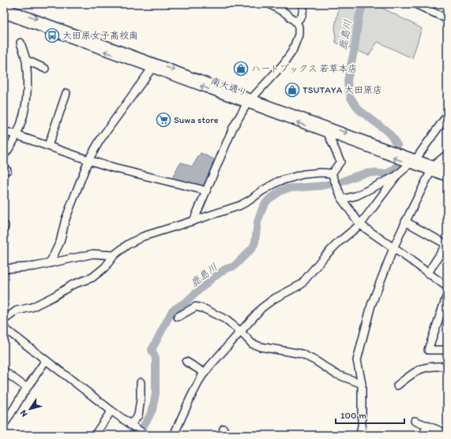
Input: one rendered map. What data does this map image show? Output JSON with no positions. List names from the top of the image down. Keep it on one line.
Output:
{"streets":{"street":["南大通り"]},"water":["鹿島川"],"places":{"bus stop":["大田原女子高校南"],"shop":["ハートブックス 若草本店","TSUTAYA 大田原店"],"supermarket":["Suwa store"]},"scale_bar":"100 m","north":"bottom left"}
